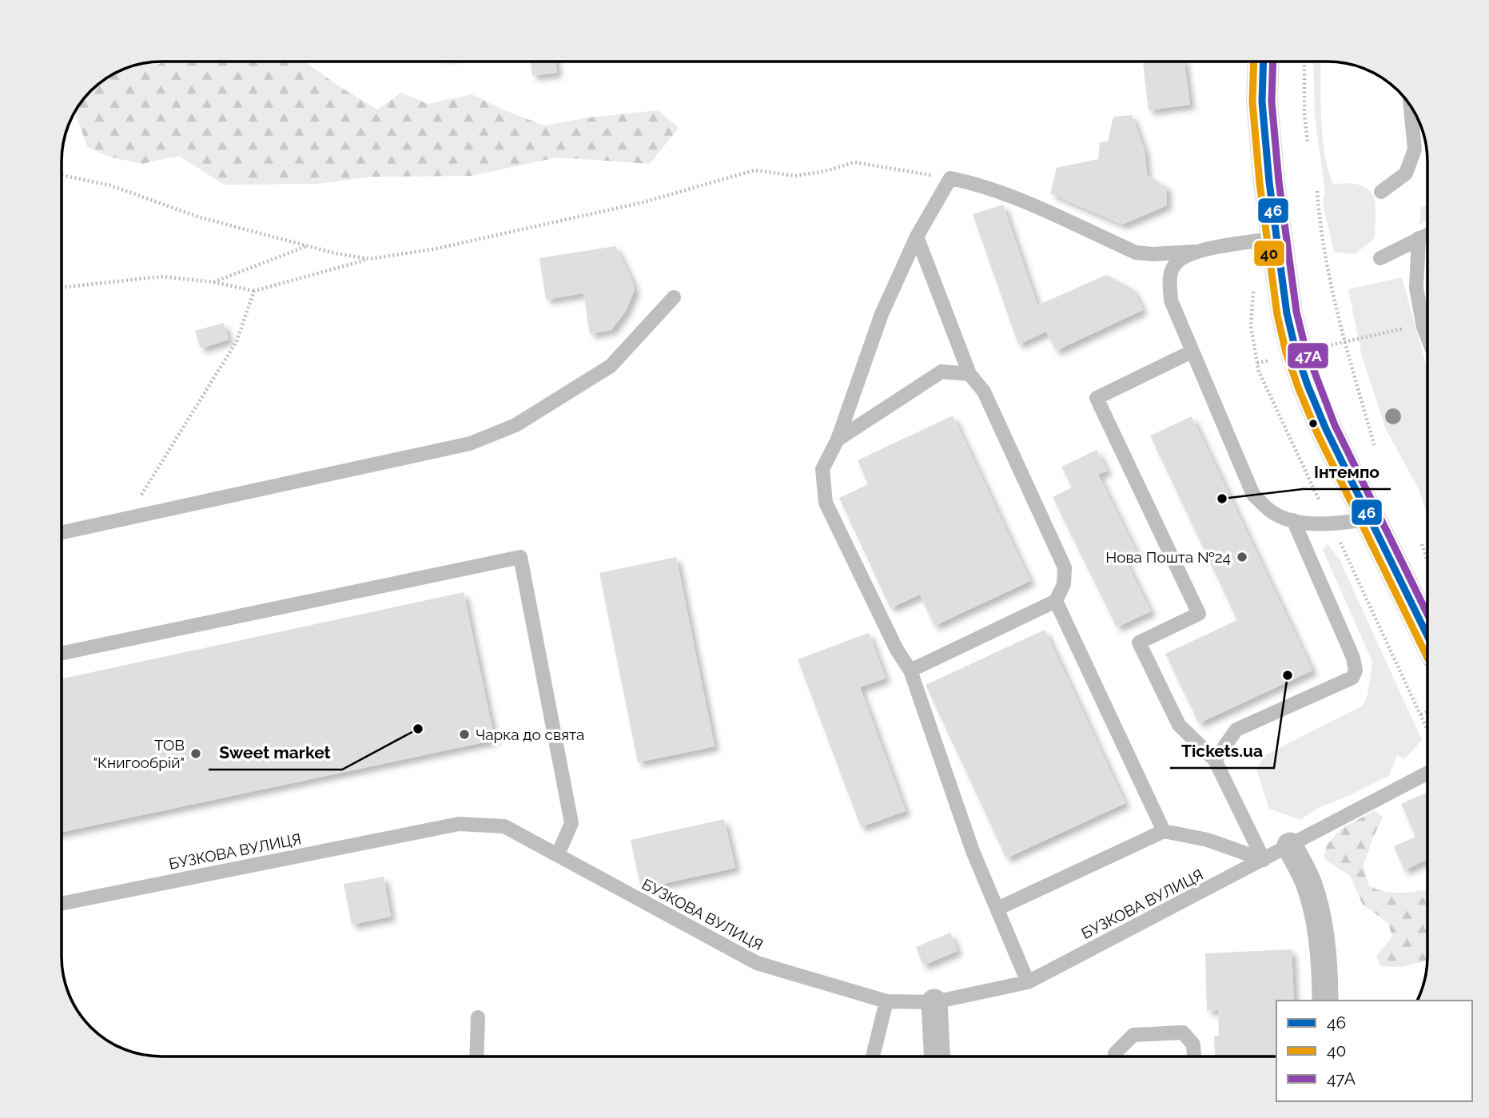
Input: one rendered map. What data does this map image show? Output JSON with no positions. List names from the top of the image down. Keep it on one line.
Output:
{"streets":{"lane":["БУЗКОВА ВУЛИЦЯ"]},"places":["Інтемпо","Нова Пошта №24","Tickets.ua","Sweet market","Чарка до свята","ТОВ \"Книгообрiй\""],"lines":["transit line 46","transit line 40","transit line 47А"],"legend":["46","40","47А"]}
